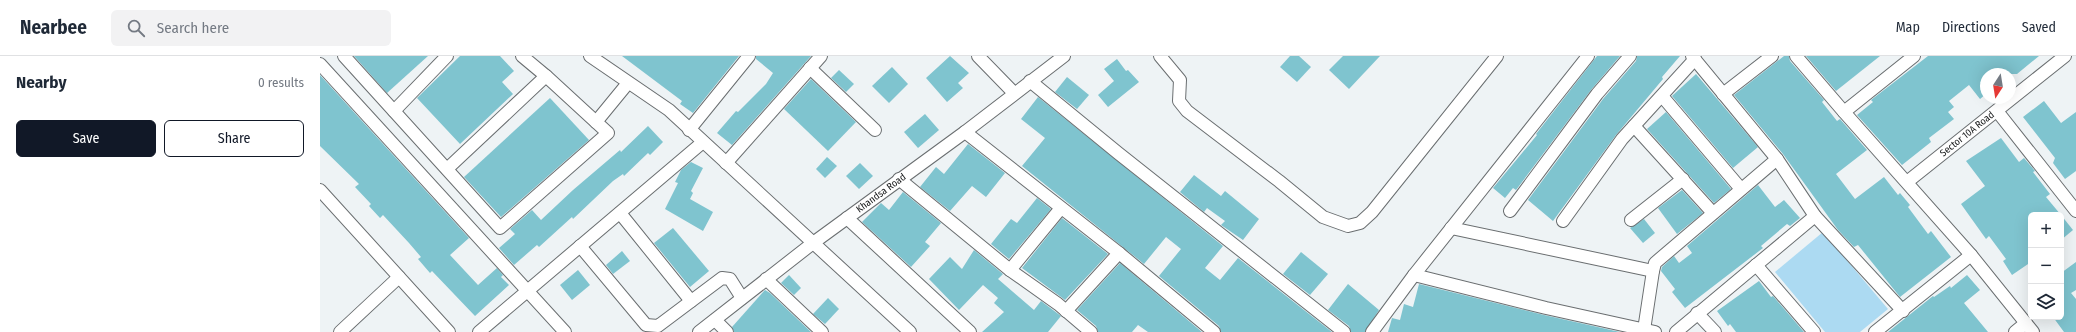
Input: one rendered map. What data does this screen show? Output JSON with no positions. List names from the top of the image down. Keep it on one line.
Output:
{"streets":{"street":["Sector 10A Road","Khandsa Road"]},"north":"bottom","page":{"header":"Nearbee","search":"Search here","nav":["Map","Directions","Saved"],"heading":["Nearby","0 results"],"buttons":["Save","Share"],"map_buttons":["+","−"]}}
